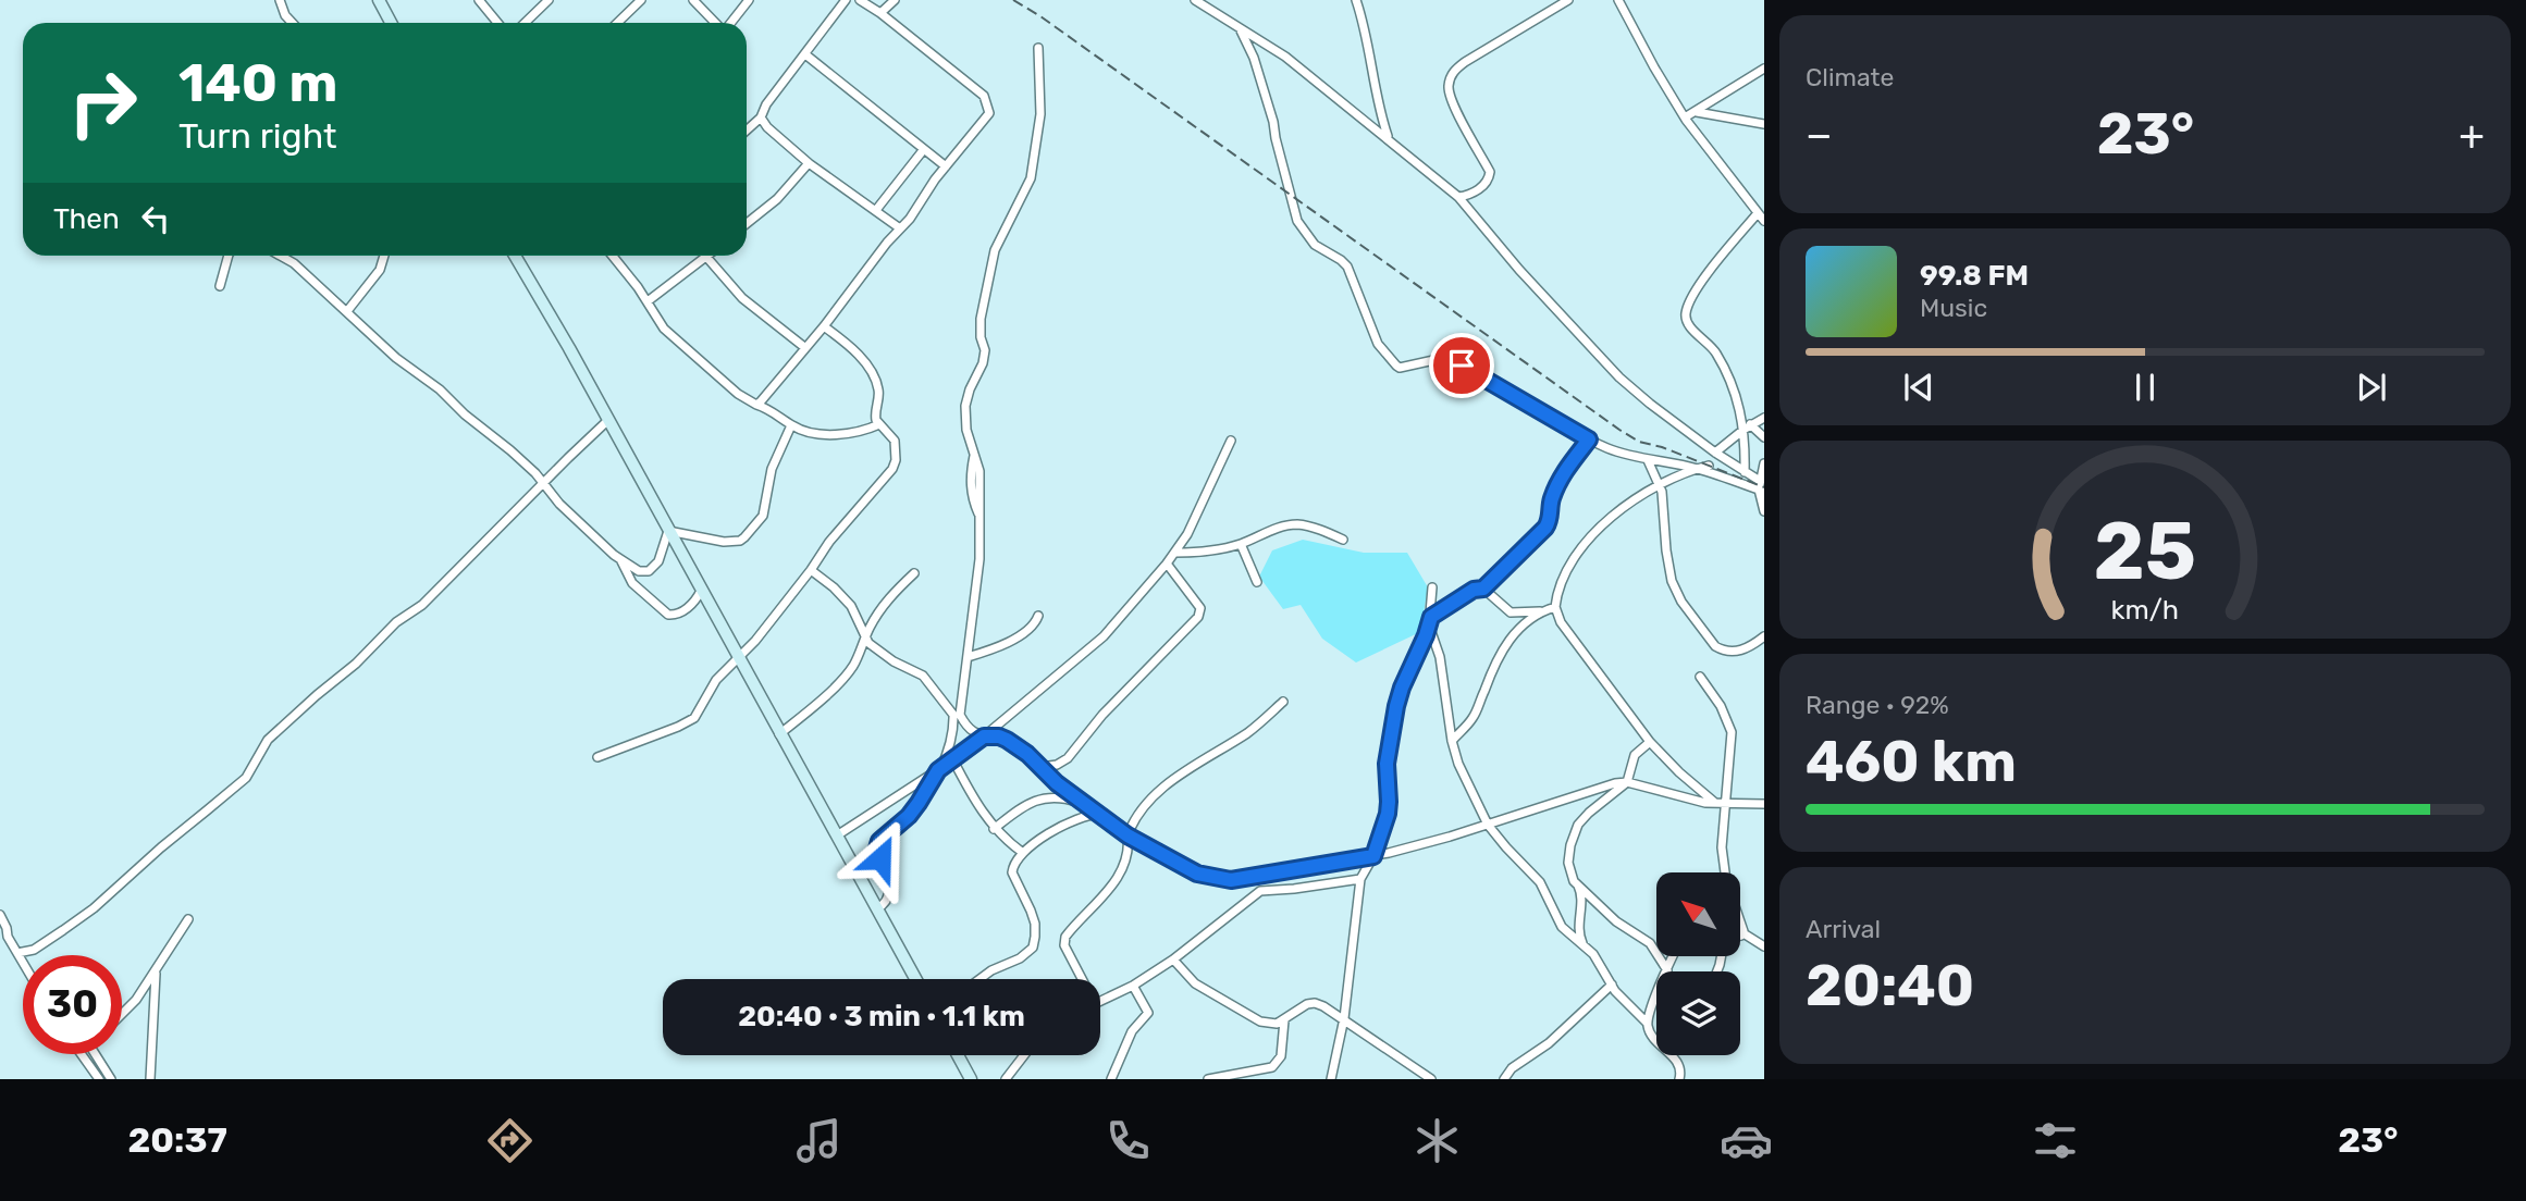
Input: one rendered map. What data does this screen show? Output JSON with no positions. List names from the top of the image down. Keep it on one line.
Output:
{"north":"top left","page":{"tile":["Climate",["Range · 92%","460 km"],["Arrival","20:40"]],"turn":["140 m","Turn right"],"heat":["−","23°","+"],"then":"Then","song":["99.8 FM","Music"],"limit":"30","trip":"20:40 · 3 min · 1.1 km","tabs":["20:37","23°"],"gauge":["25","km/h"]}}
